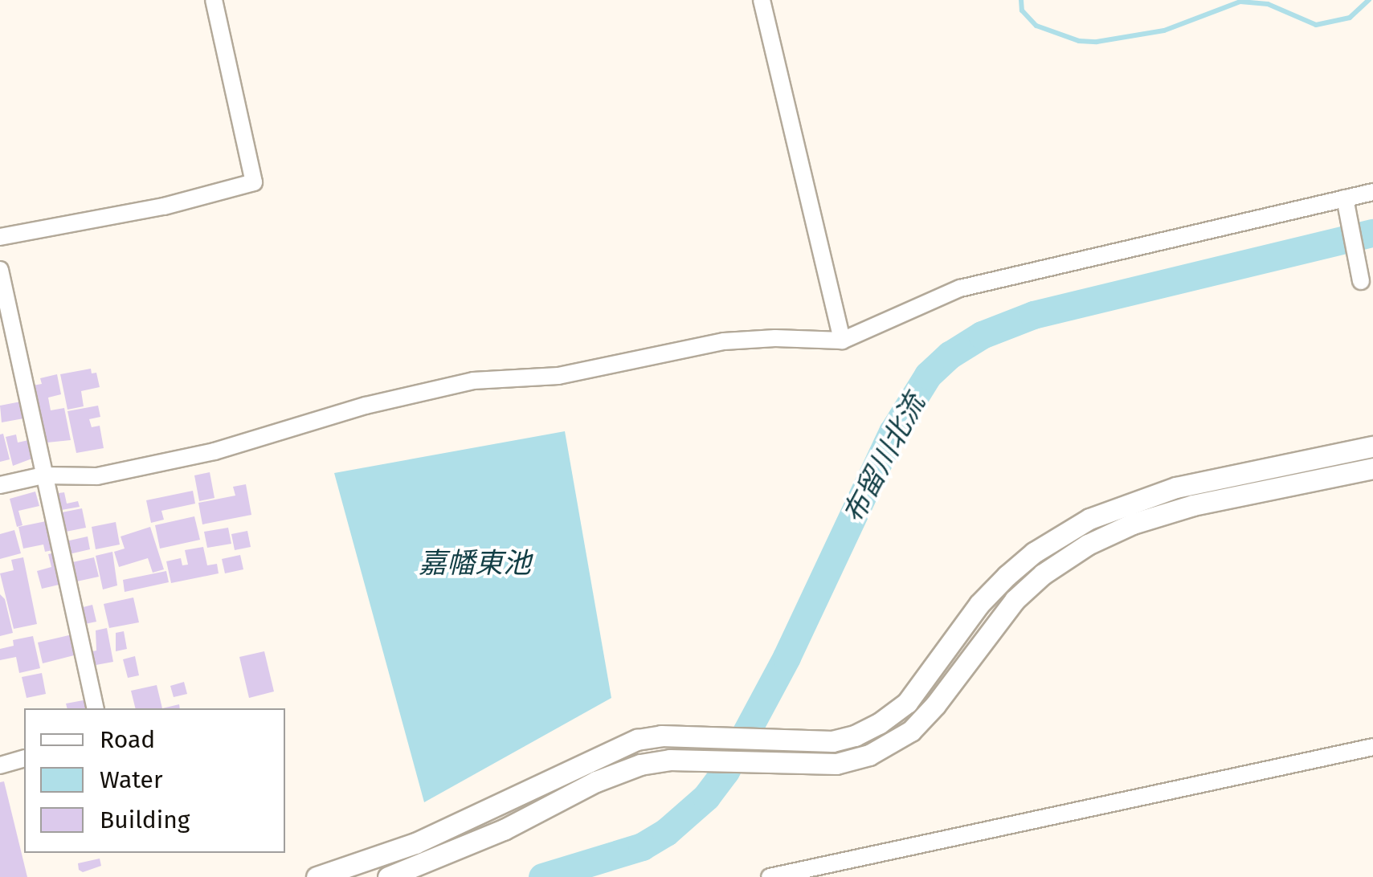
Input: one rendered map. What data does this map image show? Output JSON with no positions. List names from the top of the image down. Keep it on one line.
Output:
{"water":["布留川北流","嘉幡東池"],"legend":["Road","Water","Building"]}
